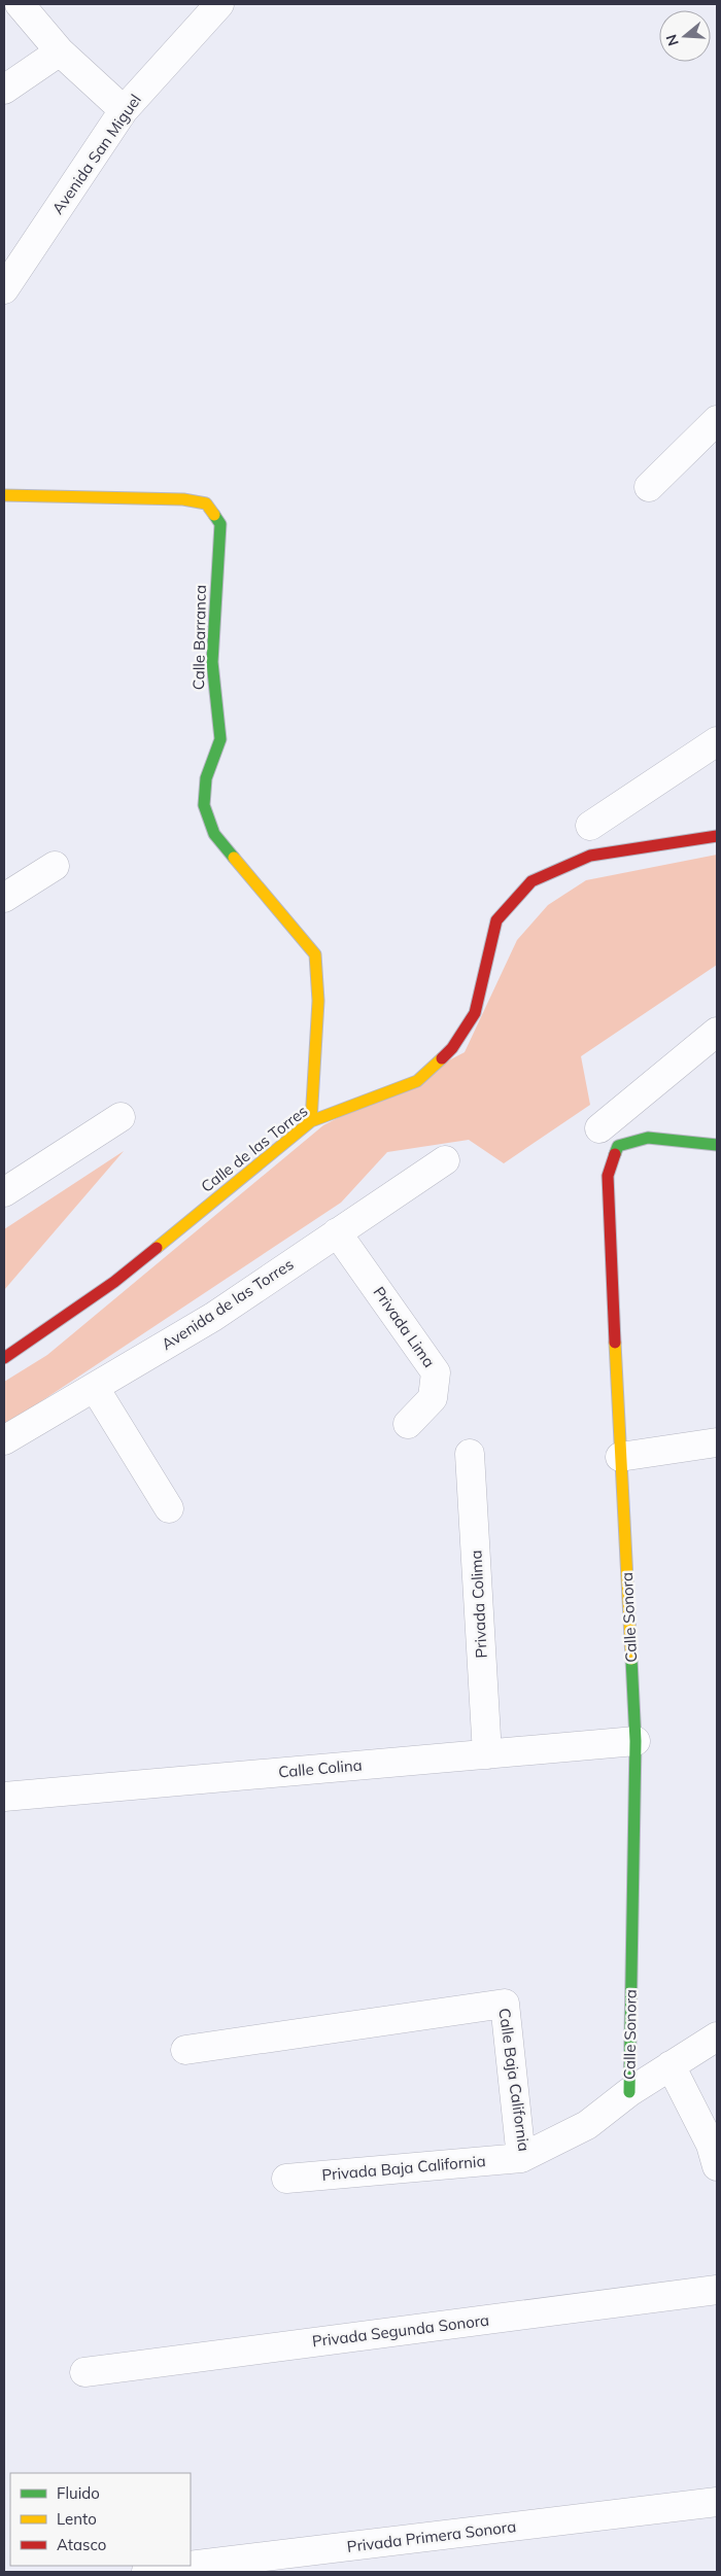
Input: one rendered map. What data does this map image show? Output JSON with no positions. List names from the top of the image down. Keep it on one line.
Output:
{"streets":{"street":["Avenida San Miguel","Calle Barranca","Calle de las Torres","Avenida de las Torres","Privada Lima","Privada Colima","Calle Sonora","Calle Colina","Calle Baja California","Privada Baja California","Privada Segunda Sonora","Privada Primera Sonora"]},"crossings":[["Calle Barranca","Calle de las Torres"],["Avenida de las Torres","Privada Lima"],["Privada Colima","Calle Colina"],["Calle Sonora","Calle Colina"],["Calle Sonora","Calle Baja California"],["Calle Baja California","Privada Baja California"]],"legend":["Fluido","Lento","Atasco"],"north":"left"}
